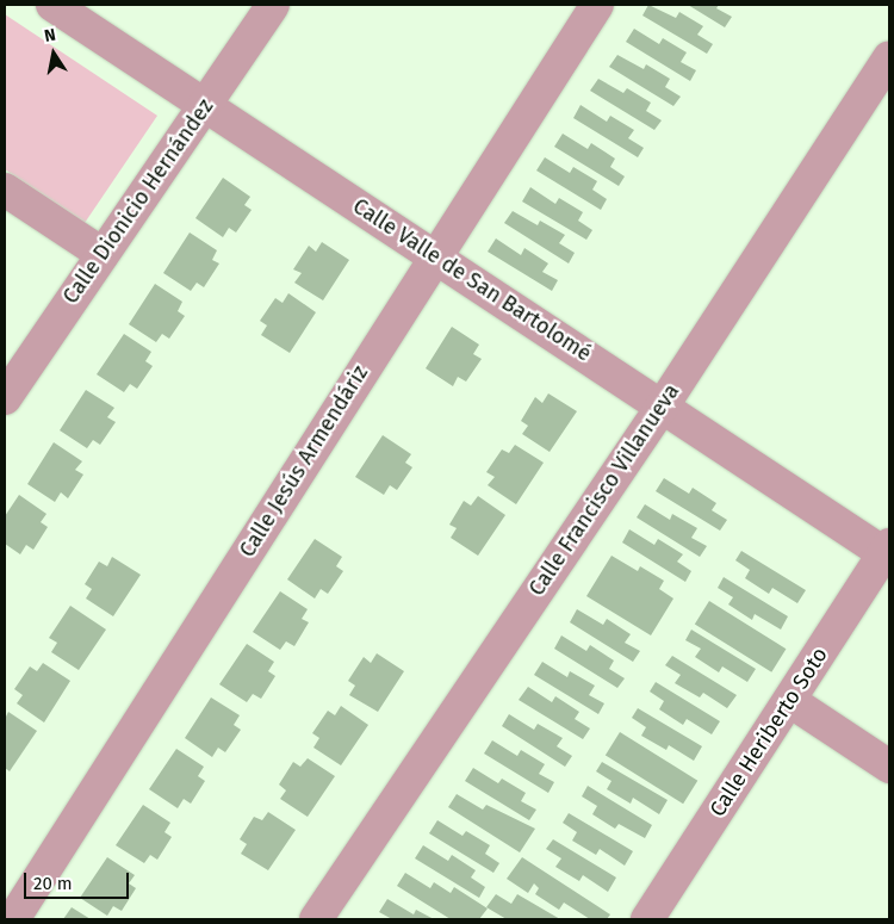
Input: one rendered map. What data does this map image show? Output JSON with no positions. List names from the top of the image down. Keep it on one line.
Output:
{"streets":{"street":["Calle Dionicio Hernández","Calle Valle de San Bartolomé","Calle Jesús Armendáriz","Calle Francisco Villanueva","Calle Heriberto Soto"]},"crossings":[["Calle Dionicio Hernández","Calle Valle de San Bartolomé"],["Calle Valle de San Bartolomé","Calle Jesús Armendáriz"],["Calle Valle de San Bartolomé","Calle Francisco Villanueva"],["Calle Valle de San Bartolomé","Calle Heriberto Soto"]],"scale_bar":"20 m","north":"top"}
